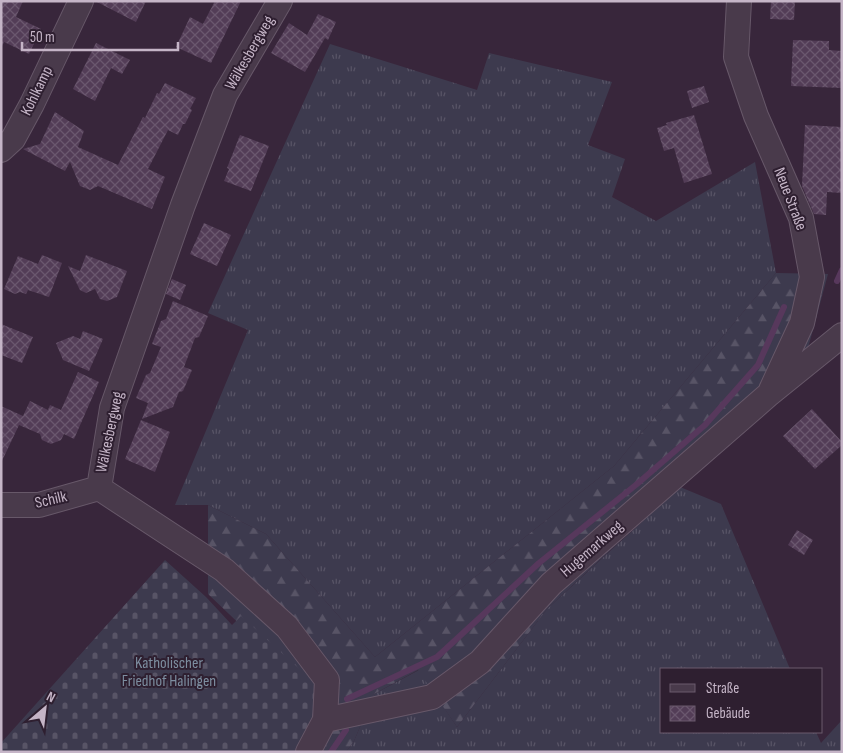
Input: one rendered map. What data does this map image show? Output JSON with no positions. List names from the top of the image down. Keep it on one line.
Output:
{"streets":{"street":["Wälkesbergweg","Kohlkamp","Neue Straße","Schilk","Hugemarkweg"]},"crossings":[["Wälkesbergweg","Schilk"],["Wälkesbergweg","Hugemarkweg"],["Neue Straße","Hugemarkweg"]],"parks":["Katholischer Friedhof Halingen"],"legend":["Straße","Gebäude"],"scale_bar":"50 m","north":"top right"}
